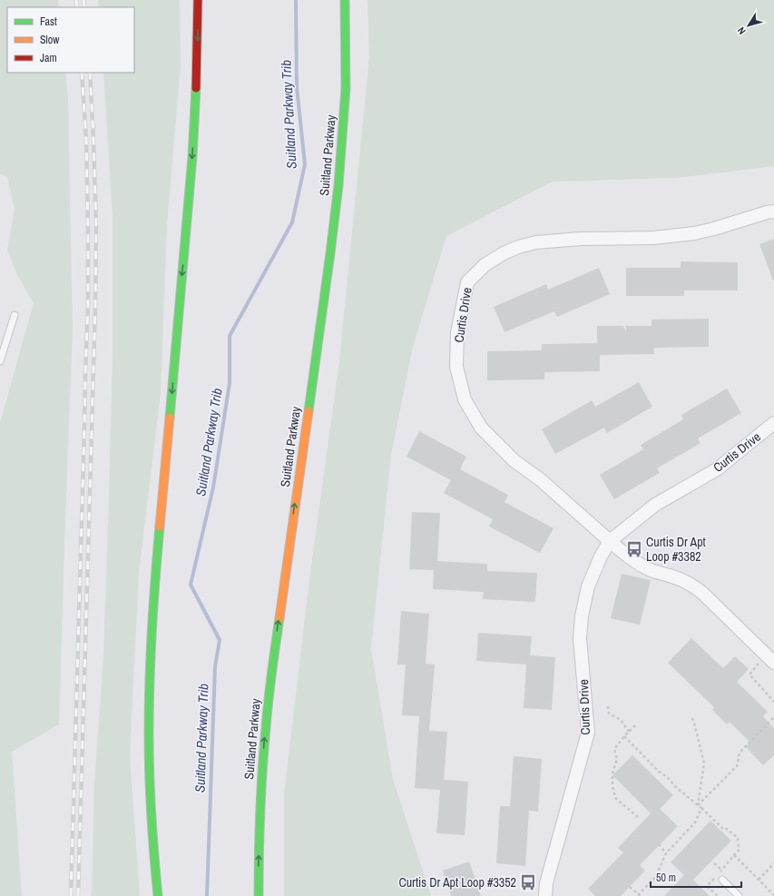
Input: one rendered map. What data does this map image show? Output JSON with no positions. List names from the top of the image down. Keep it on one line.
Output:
{"streets":{"highway":["Suitland Parkway"],"street":["Curtis Drive"]},"one_way":["Suitland Parkway"],"water":["Suitland Parkway Trib"],"places":{"bus stop":["Curtis Dr Apt Loop #3382","Curtis Dr Apt Loop #3352"]},"legend":["Fast","Slow","Jam"],"scale_bar":"50 m","north":"bottom left"}
